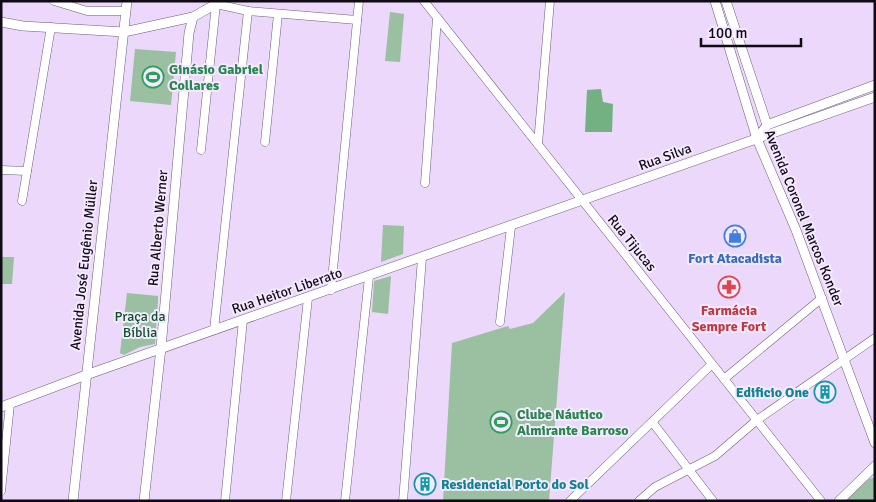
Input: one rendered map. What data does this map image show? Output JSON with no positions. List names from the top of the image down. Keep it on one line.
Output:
{"streets":{"main road":["Rua Silva","Avenida Coronel Marcos Konder","Rua Alberto Werner","Avenida José Eugênio Müller","Rua Heitor Liberato"],"street":["Rua Tijucas"]},"crossings":[["Rua Silva","Avenida Coronel Marcos Konder"],["Rua Silva","Rua Tijucas"],["Rua Silva","Rua Heitor Liberato"],["Rua Alberto Werner","Rua Heitor Liberato"],["Rua Tijucas","Rua Heitor Liberato"],["Avenida José Eugênio Müller","Rua Heitor Liberato"]],"parks":["Praça da Bíblia"],"places":{"sports":["Ginásio Gabriel Collares","Clube Náutico Almirante Barroso"],"shop":["Fort Atacadista"],"pharmacy":["Farmácia Sempre Fort"],"building":["Edificio One","Residencial Porto do Sol"]},"scale_bar":"100 m"}
